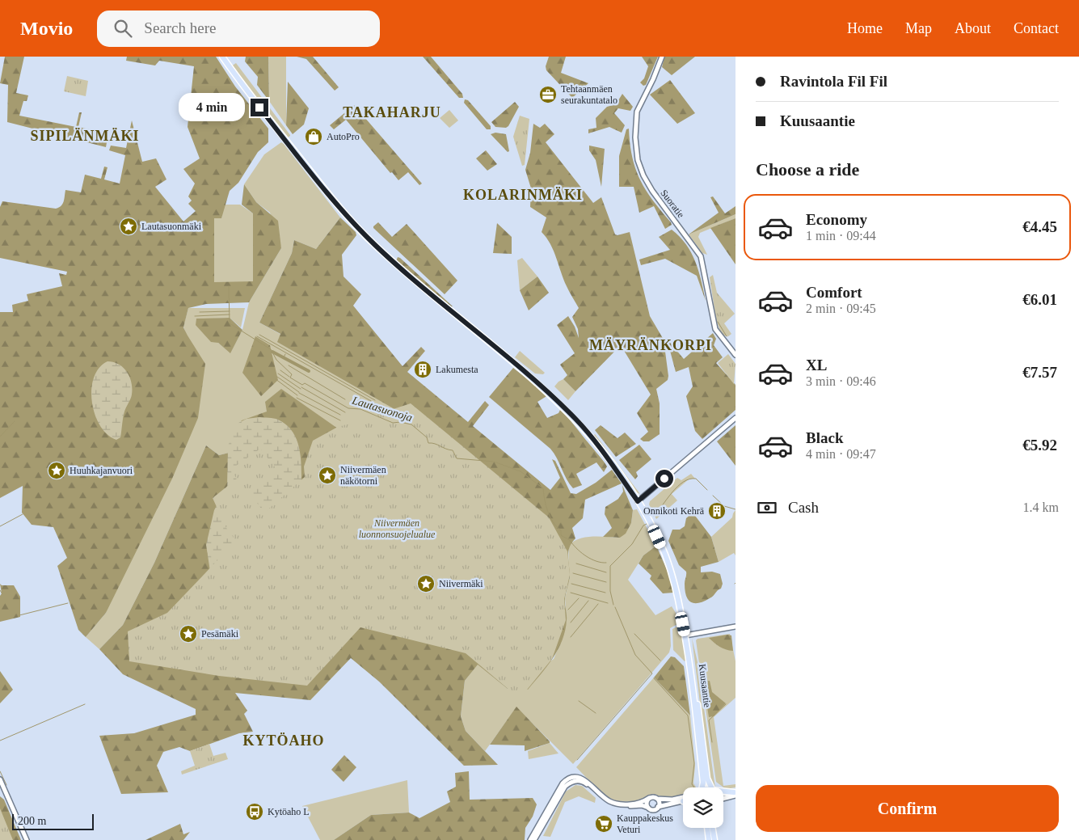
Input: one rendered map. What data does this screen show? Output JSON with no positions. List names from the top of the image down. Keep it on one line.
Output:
{"streets":{"main road":["Kuusaantie"],"street":["Suoratie"]},"districts":["TAKAHARJU","SIPILÄNMÄKI","KOLARINMÄKI","MÄYRÄNKORPI","KYTÖAHO"],"water":["Lautasuonoja"],"parks":["Niivermäen luonnonsuojelualue"],"places":{"office":["Tehtaanmäen seurakuntatalo"],"shop":["AutoPro"],"place":["Lautasuonmäki","Huuhkajanvuori","Niivermäen näkötorni","Niivermäki","Pesämäki"],"building":["Lakumesta","Onnikoti Kehrä"],"bus stop":["Kytöaho L"],"supermarket":["Kauppakeskus Veturi"]},"scale_bar":"200 m","page":{"header":"Movio","search":"Search here","nav":["Home","Map","About","Contact"],"banner":["Ravintola Fil Fil","Kuusaantie"],"bubble":"4 min","heading":"Choose a ride","list":[{"name":"Economy","note":"1 min · 09:44","value":"€4.45"},{"name":"Comfort","note":"2 min · 09:45","value":"€6.01"},{"name":"XL","note":"3 min · 09:46","value":"€7.57"},{"name":"Black","note":"4 min · 09:47","value":"€5.92"}],"pay":["Cash","1.4 km"],"buttons":"Confirm","scale":"200 m"}}
